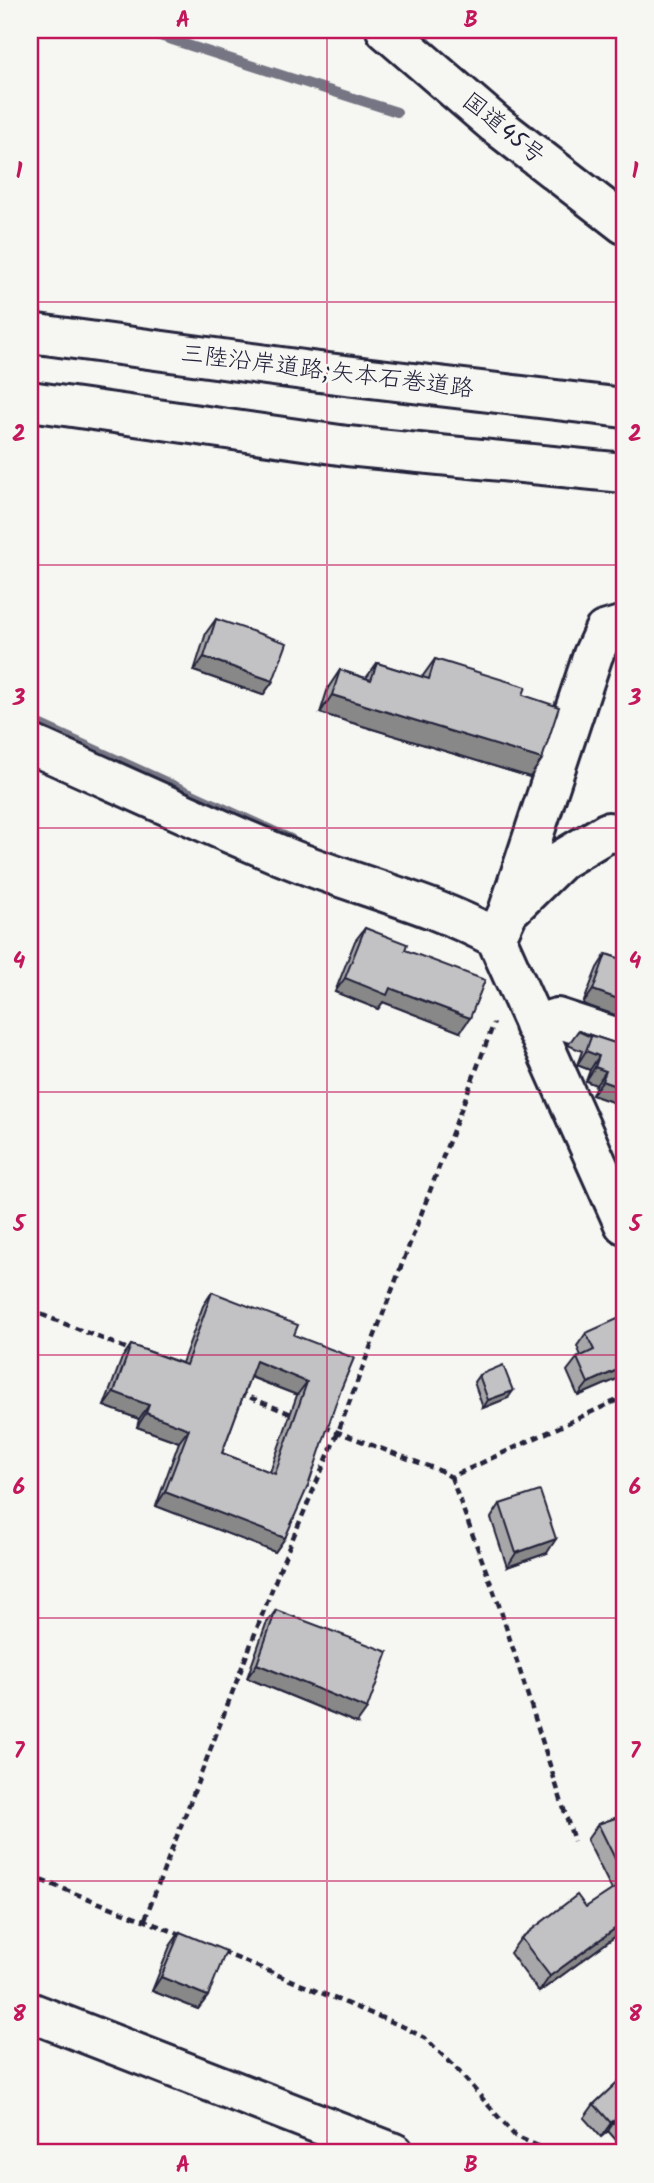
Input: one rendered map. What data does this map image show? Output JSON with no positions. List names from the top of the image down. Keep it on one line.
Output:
{"streets":{"main road":["国道45号","三陸沿岸道路;矢本石巻道路"]},"grid":{"columns":["A","B"],"rows":["1","2","3","4","5","6","7","8"]}}
